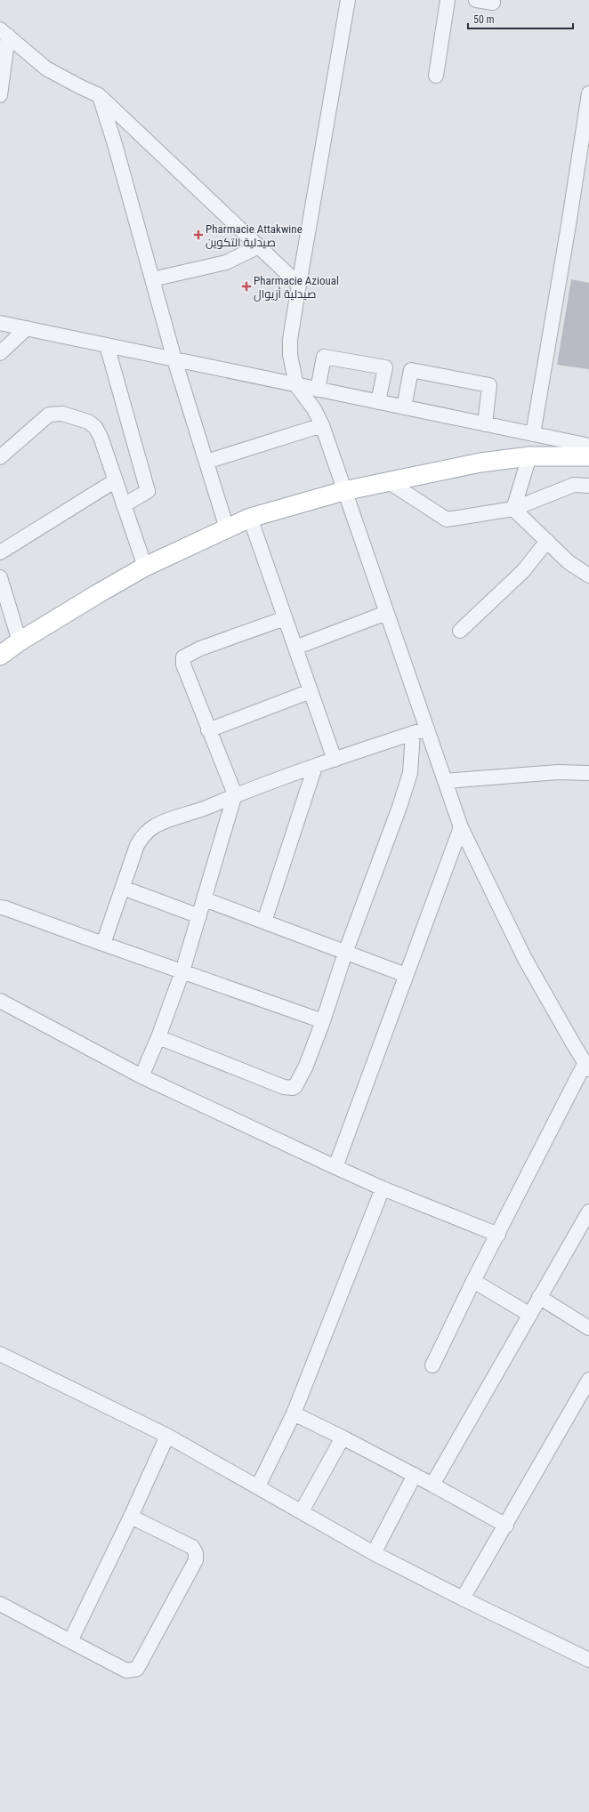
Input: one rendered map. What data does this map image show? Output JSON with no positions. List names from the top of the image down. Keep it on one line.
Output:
{"places":{"health":["Pharmacie Attakwine صيدلية التكوين","Pharmacie Azioual صيدلية أزيوال"]},"scale_bar":"50 m"}
